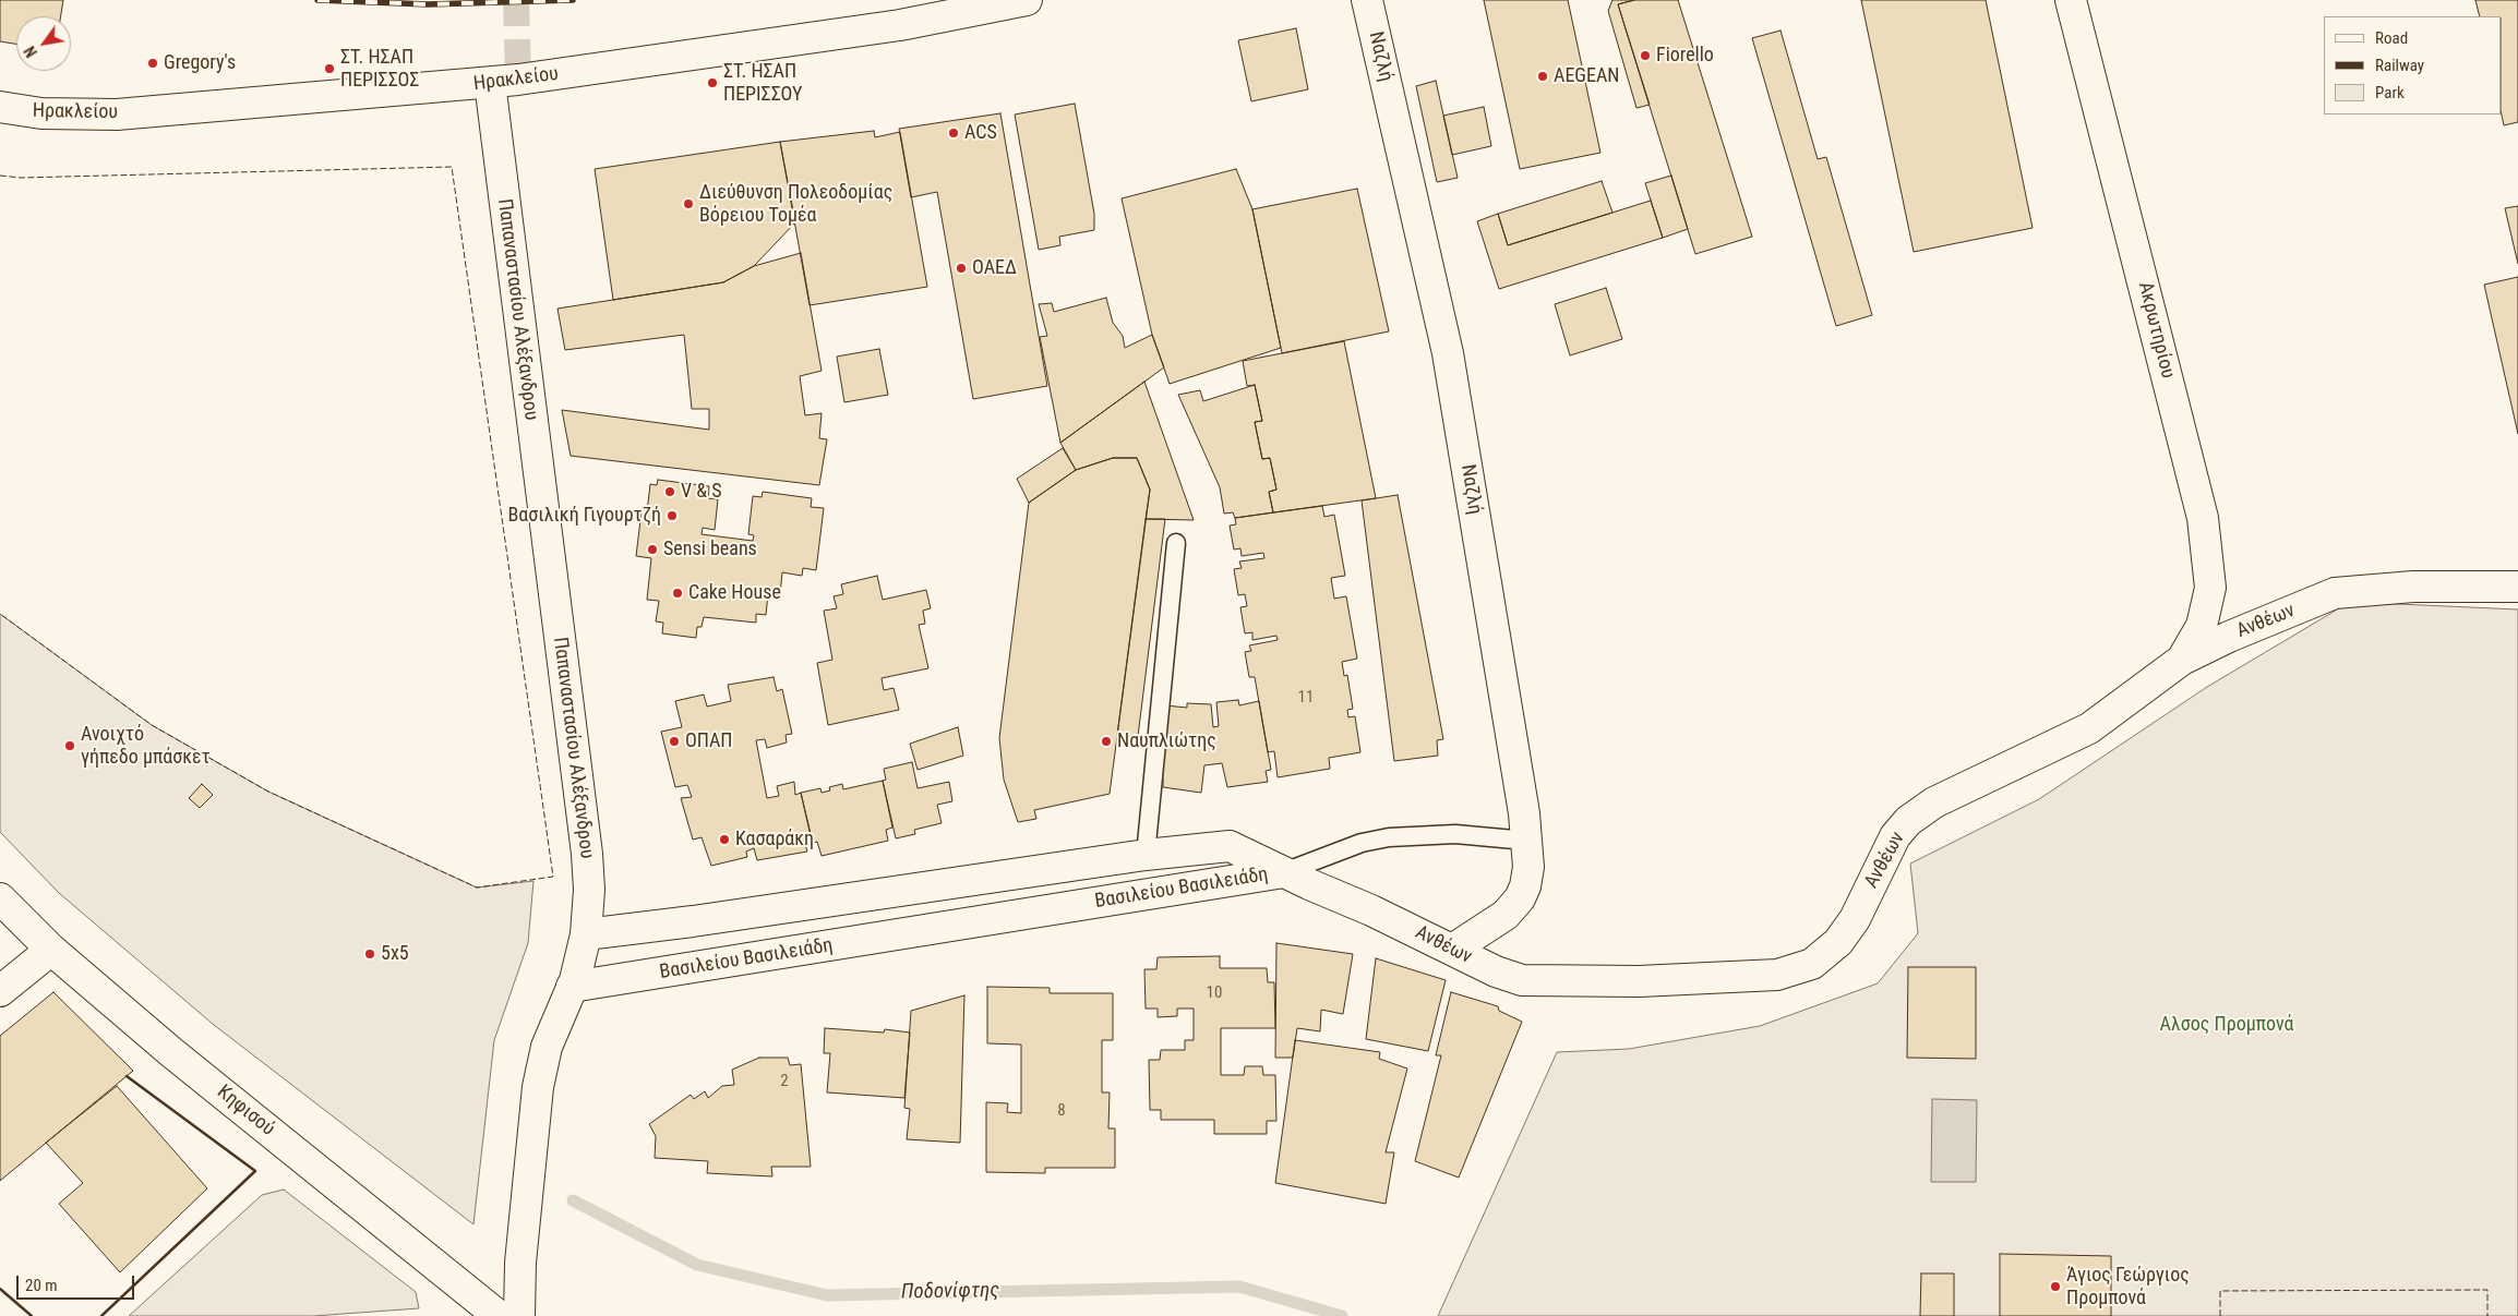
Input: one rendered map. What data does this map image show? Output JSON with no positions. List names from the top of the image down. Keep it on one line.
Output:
{"streets":{"street":["Ναζλή","Ηρακλείου","Παπαναστασίου Αλέξανδρου","Ακρωτηρίου","Ανθέων","Βασιλείου Βασιλειάδη","Κηφισού"]},"crossings":[["Ναζλή","Ανθέων"],["Ηρακλείου","Παπαναστασίου Αλέξανδρου"],["Παπαναστασίου Αλέξανδρου","Βασιλείου Βασιλειάδη"],["Ακρωτηρίου","Ανθέων"],["Ανθέων","Βασιλείου Βασιλειάδη"]],"water":["Ποδονίφτης"],"parks":["Αλσος Προμπονά"],"places":["Fiorello","Gregory's","ΣΤ. ΗΣΑΠ ΠΕΡΙΣΣΟΣ","AEGEAN","ΣΤ. ΗΣΑΠ ΠΕΡΙΣΣΟΥ","ACS","Διεύθυνση Πολεοδομίας Βόρειου Τομέα","ΟΑΕΔ","V & S","Βασιλική Γιγουρτζή","Sensi beans","Cake House","ΟΠΑΠ","Ναυπλιώτης","Ανοιχτό γήπεδο μπάσκετ","Κασαράκη","5x5","Άγιος Γεώργιος Προμπονά"],"house_numbers":["11","10","2","8"],"legend":["Road","Railway","Park"],"scale_bar":"20 m","north":"bottom left"}
